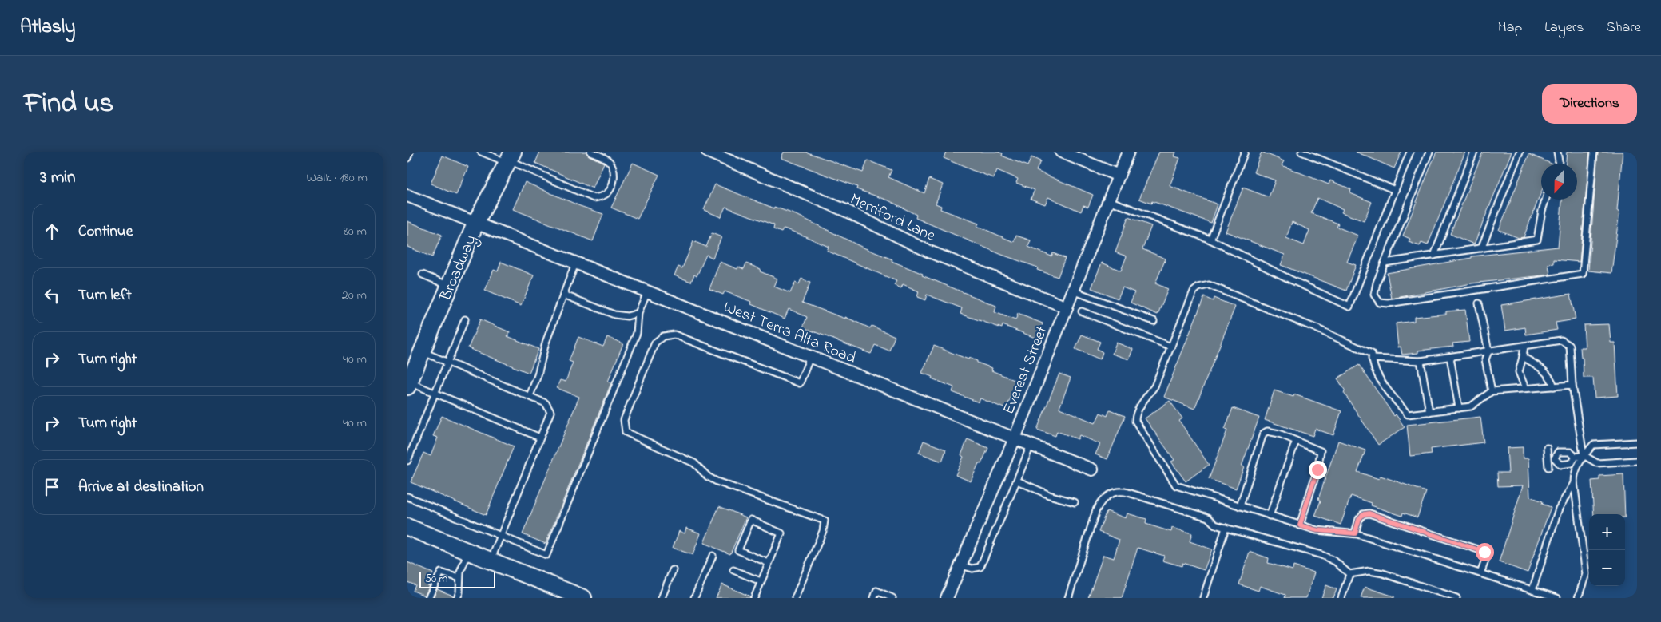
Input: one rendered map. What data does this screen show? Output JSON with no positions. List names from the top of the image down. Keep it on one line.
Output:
{"streets":{"main road":["Broadway"],"street":["Merriford Lane","West Terra Alta Road","Everest Street"]},"crossings":[["Merriford Lane","Everest Street"],["Broadway","West Terra Alta Road"],["West Terra Alta Road","Everest Street"]],"scale_bar":"50 m","north":"bottom","page":{"header":"Atlasly","nav":["Map","Layers","Share"],"title":"Find us","buttons":"Directions","heading":["3 min","Walk · 180 m"],"list":[["Continue","80 m"],["Turn left","20 m"],["Turn right","40 m"],["Turn right","40 m"],"Arrive at destination"],"map_buttons":["+","−"],"scale":"50 m"}}
